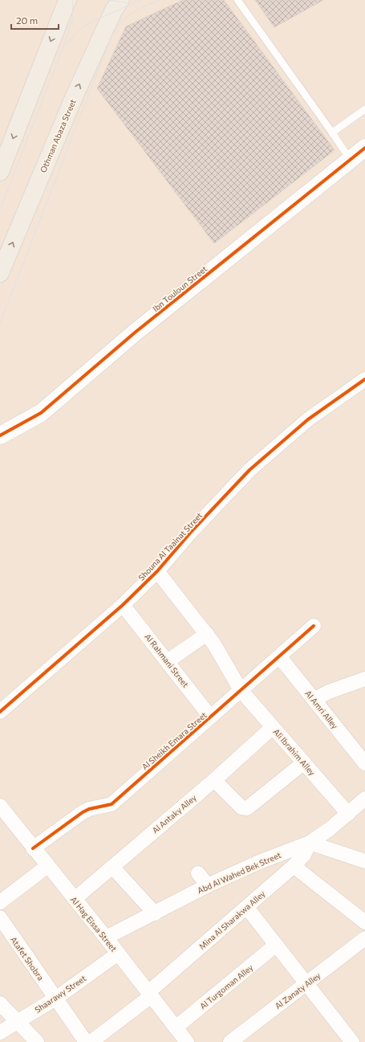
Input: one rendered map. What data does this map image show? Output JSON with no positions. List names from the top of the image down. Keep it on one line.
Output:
{"streets":{"main road":["Othman Abaza Street"],"street":["Ibn Touloun Street","Shouna Al Taainat Street","Al Rahmani Street","Al Amri Alley","Al Sheikh Emara Street","Ali Ibrahim Alley","Al Antaky Alley","Abd Al Wahed Bek Street","Mina Al Sharakwa Alley","Al Hag Eissa Street","Atafet Shobra","Al Turgoman Alley","Al Zanaty Alley","Shaarawy Street"]},"crossings":[["Shouna Al Taainat Street","Al Rahmani Street"],["Al Rahmani Street","Al Sheikh Emara Street"],["Al Amri Alley","Al Sheikh Emara Street"],["Al Sheikh Emara Street","Ali Ibrahim Alley"],["Al Sheikh Emara Street","Al Hag Eissa Street"],["Ali Ibrahim Alley","Al Antaky Alley"],["Ali Ibrahim Alley","Abd Al Wahed Bek Street"],["Al Antaky Alley","Al Hag Eissa Street"],["Abd Al Wahed Bek Street","Mina Al Sharakwa Alley"],["Abd Al Wahed Bek Street","Al Hag Eissa Street"],["Mina Al Sharakwa Alley","Al Hag Eissa Street"],["Mina Al Sharakwa Alley","Atafet Shobra"],["Mina Al Sharakwa Alley","Shaarawy Street"],["Al Hag Eissa Street","Al Turgoman Alley"],["Al Hag Eissa Street","Shaarawy Street"],["Atafet Shobra","Shaarawy Street"]],"scale_bar":"20 m"}
